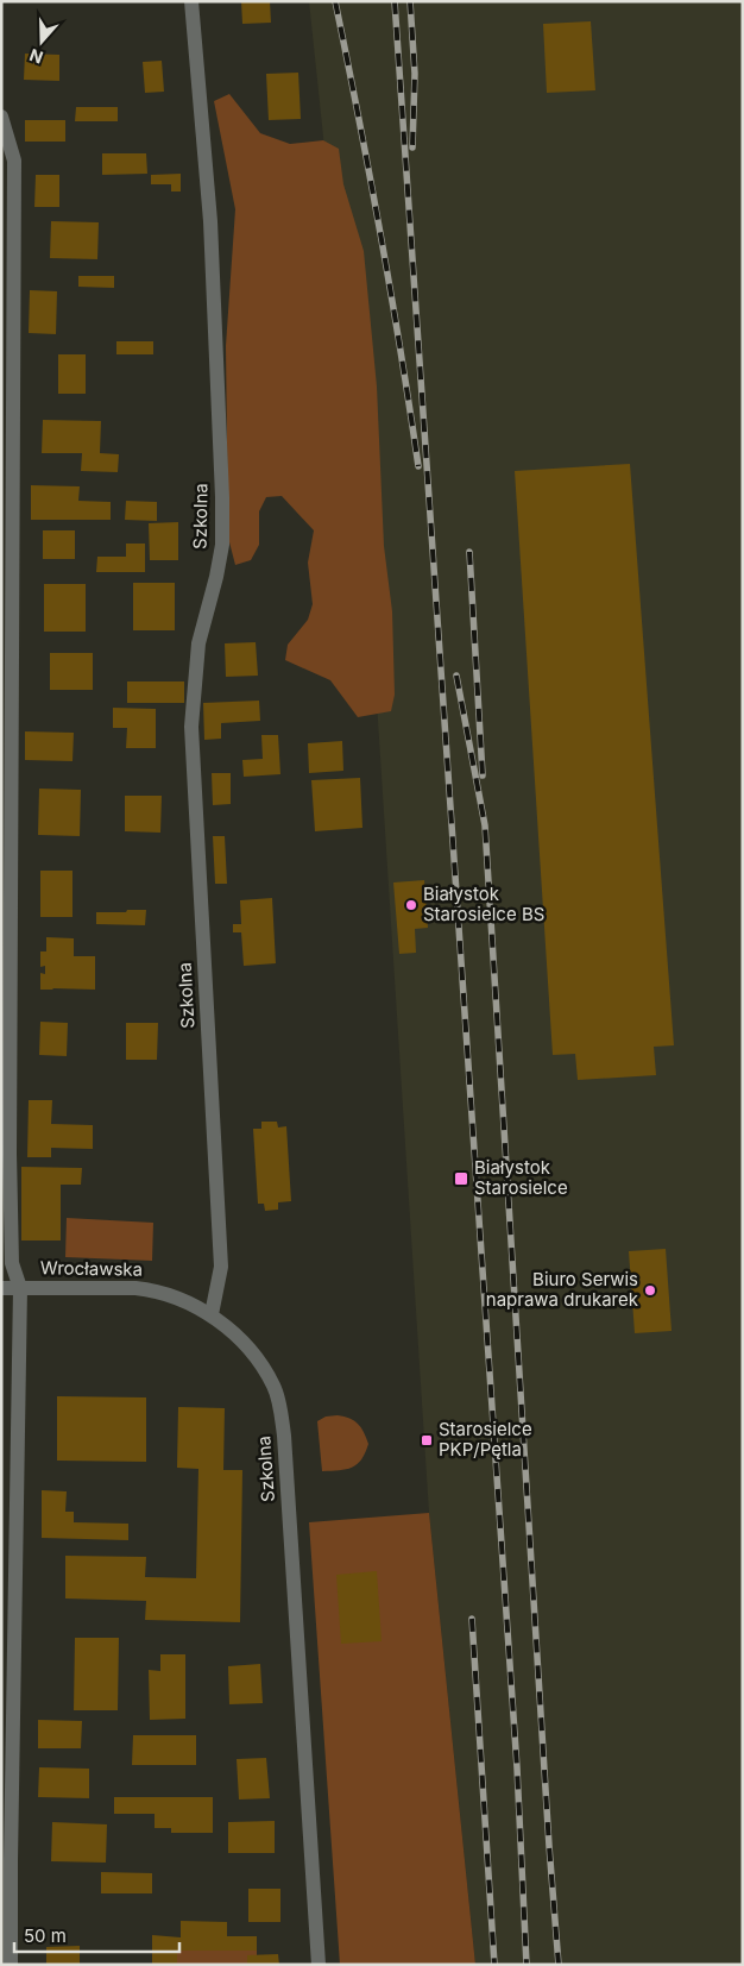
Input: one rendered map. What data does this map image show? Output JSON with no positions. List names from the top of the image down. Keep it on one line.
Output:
{"streets":{"street":["Szkolna","Wrocławska"]},"crossings":[["Szkolna","Wrocławska"]],"places":{"other":["Białystok Starosielce BS","Biuro Serwis naprawa drukarek"],"transit":["Białystok Starosielce","Starosielce PKP/Pętla"]},"scale_bar":"50 m","north":"bottom"}
